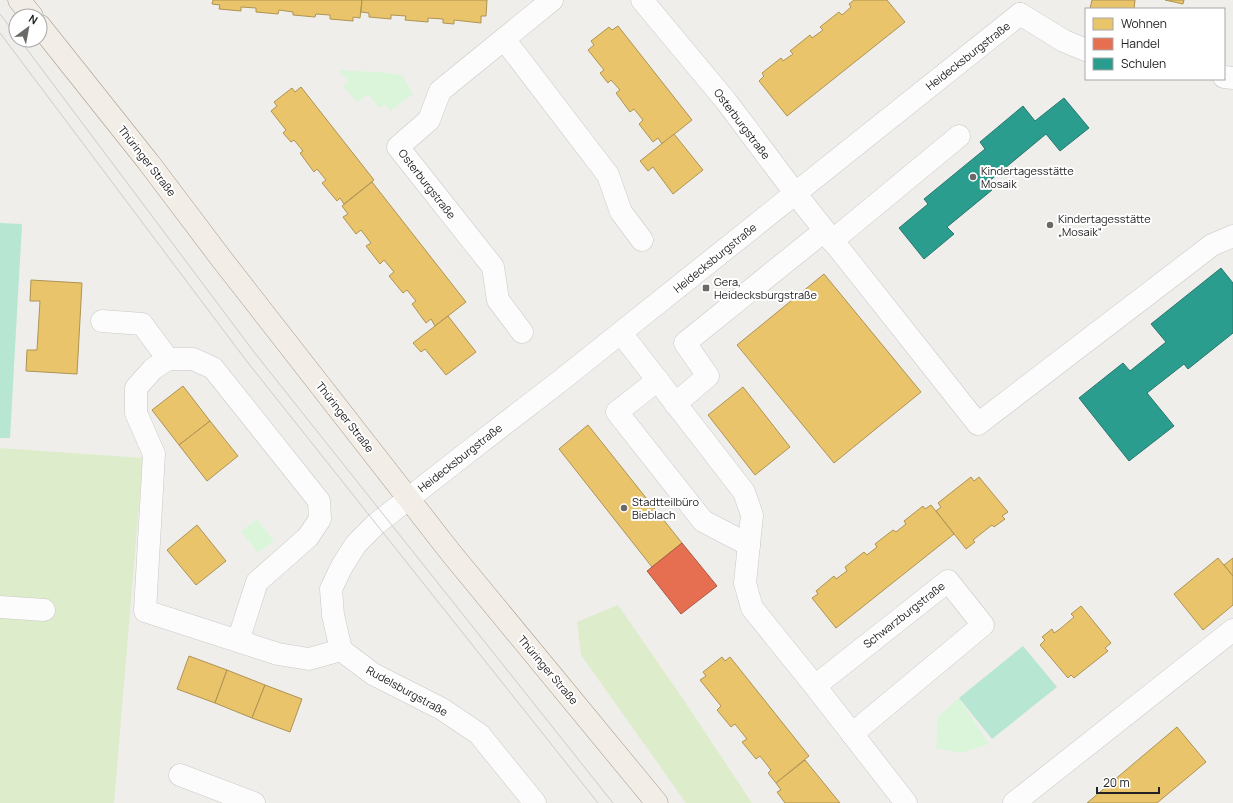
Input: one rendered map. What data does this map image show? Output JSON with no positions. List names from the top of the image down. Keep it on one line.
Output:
{"streets":{"main road":["Thüringer Straße"],"street":["Heidecksburgstraße","Osterburgstraße","Schwarzburgstraße","Rudelsburgstraße"]},"crossings":[["Heidecksburgstraße","Osterburgstraße"],["Heidecksburgstraße","Thüringer Straße"]],"places":{"other":["Kindertagesstätte Mosaik","Kindertagesstätte „Mosaik“","Stadtteilbüro Bieblach"],"transit":["Gera, Heidecksburgstraße"]},"legend":["Wohnen","Handel","Schulen"],"scale_bar":"20 m","north":"top right"}
